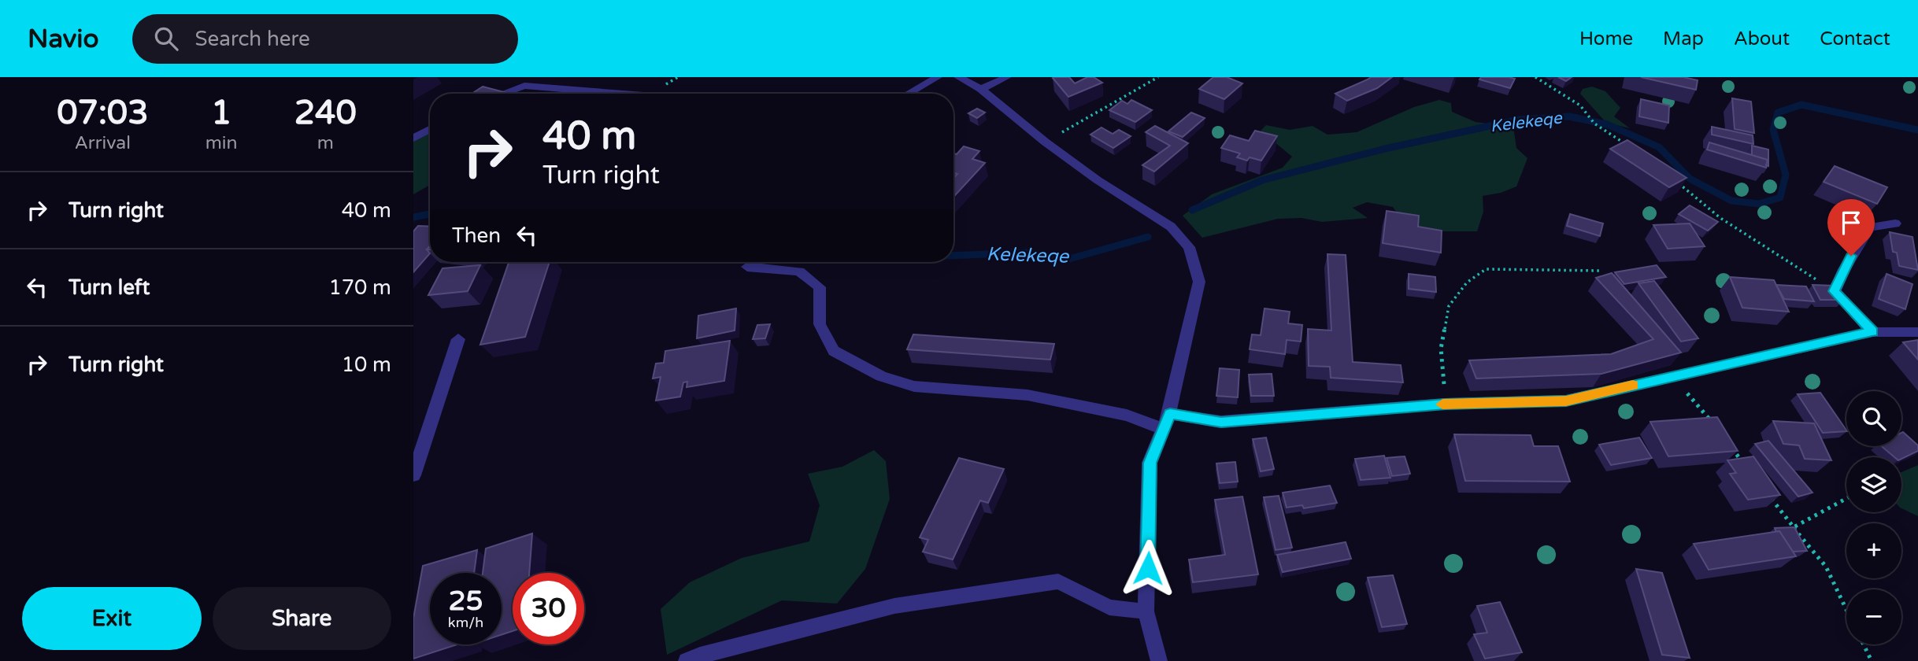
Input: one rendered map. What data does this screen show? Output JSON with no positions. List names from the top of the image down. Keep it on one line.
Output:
{"water":["Kelekeqe"],"page":{"header":"Navio","search":"Search here","nav":["Home","Map","About","Contact"],"eta":["07:03","Arrival","1","min","240","m"],"turn":["40 m","Turn right"],"list":[{"name":"Turn right","value":"40 m"},{"name":"Turn left","value":"170 m"},{"name":"Turn right","value":"10 m"}],"then":"Then","map_buttons":["+","−"],"speed":"25 km/h","limit":"30","buttons":["Exit","Share"]}}
